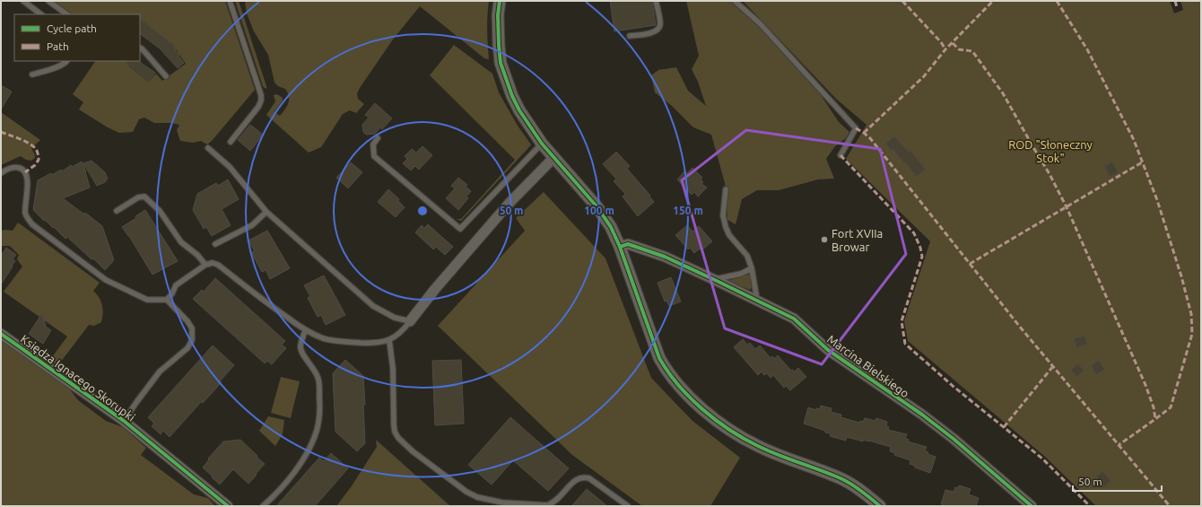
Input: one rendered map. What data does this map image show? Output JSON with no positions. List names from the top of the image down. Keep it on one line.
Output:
{"streets":{"street":["Marcina Bielskiego","Księdza Ignacego Skorupki"]},"parks":["ROD \"Słoneczny Stok\""],"places":["Fort XVIIa Browar"],"legend":["Cycle path","Path"],"scale_bar":"50 m","rings":["50 m","100 m","150 m"]}
